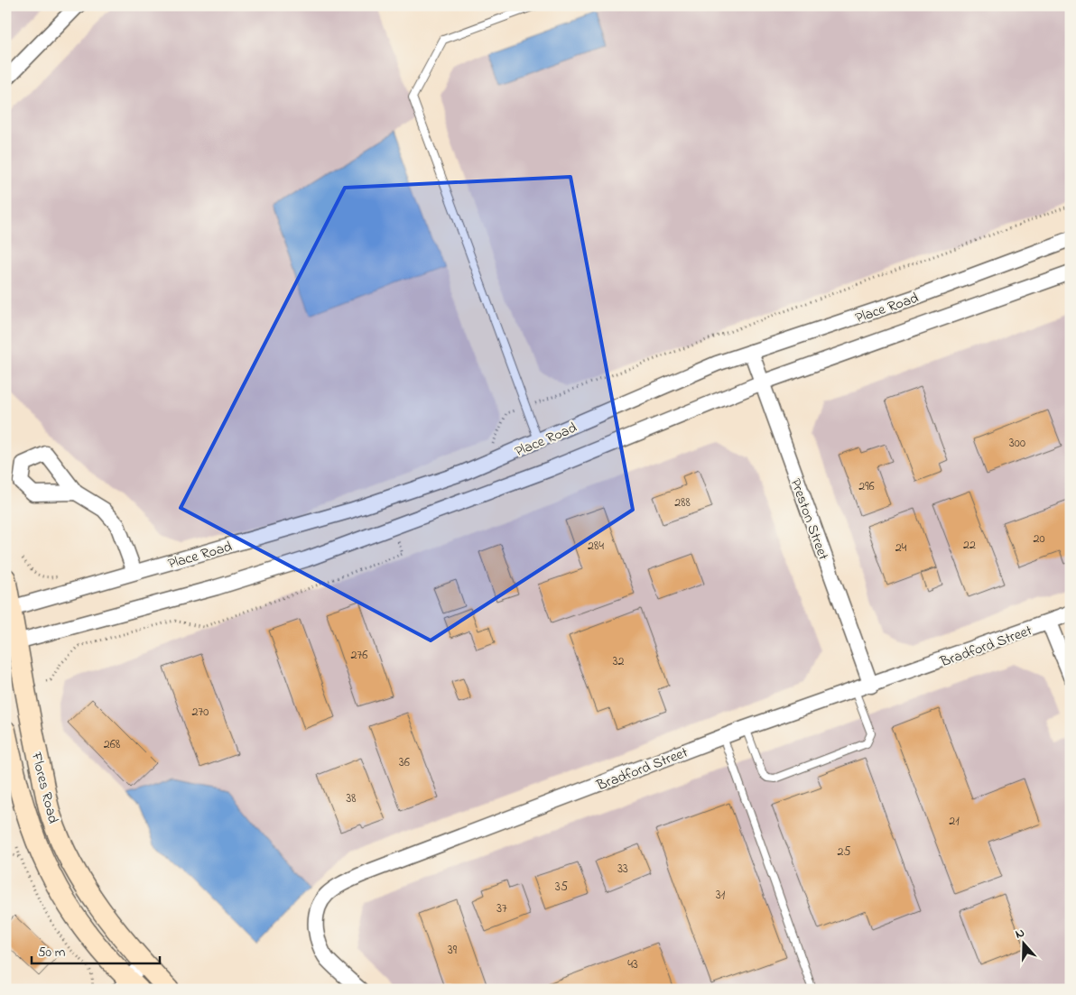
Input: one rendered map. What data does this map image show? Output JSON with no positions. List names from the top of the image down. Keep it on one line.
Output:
{"streets":{"main road":["Flores Road"],"street":["Place Road","Preston Street","Bradford Street"]},"crossings":[["Place Road","Preston Street"],["Place Road","Flores Road"],["Preston Street","Bradford Street"]],"house_numbers":["300","296","288","20","22","284","24","276","32","270","268","36","38","21","25","33","35","31","37","39","43"],"scale_bar":"50 m","north":"top"}
